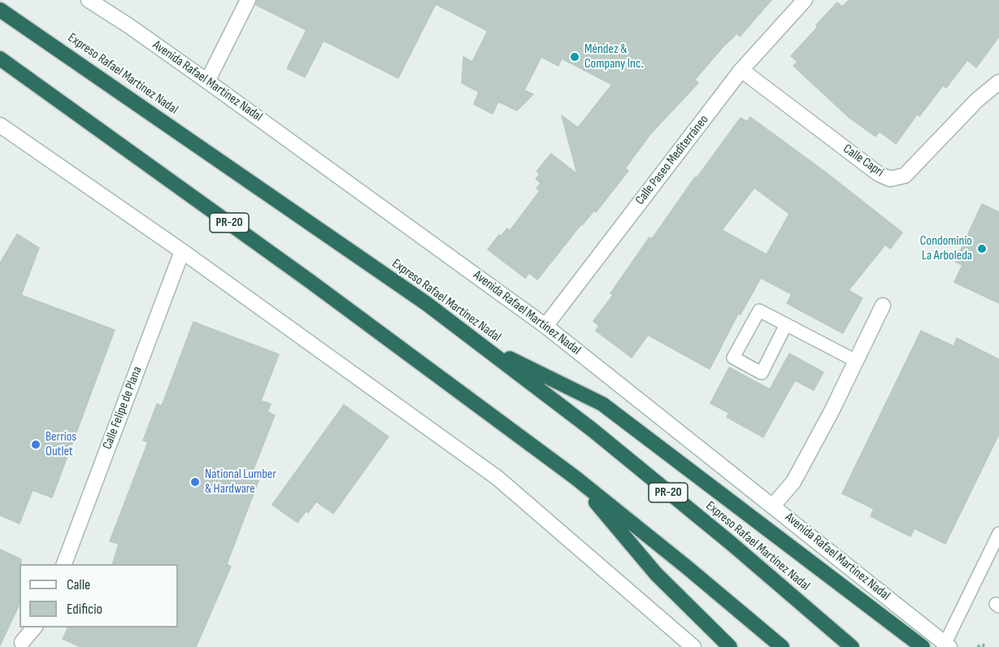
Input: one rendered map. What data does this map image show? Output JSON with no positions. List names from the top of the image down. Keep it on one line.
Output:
{"streets":{"highway":["Expreso Rafael Martínez Nadal","PR-20"],"main road":["Avenida Rafael Martínez Nadal","Calle Paseo Mediterráneo","Calle Capri","Calle Felipe de Plana"]},"crossings":[["Avenida Rafael Martínez Nadal","Calle Paseo Mediterráneo"],["Calle Paseo Mediterráneo","Calle Capri"]],"places":["Méndez & Company Inc.","Condominio La Arboleda","Berríos Outlet","National Lumber & Hardware"],"legend":["Calle","Edificio"]}
